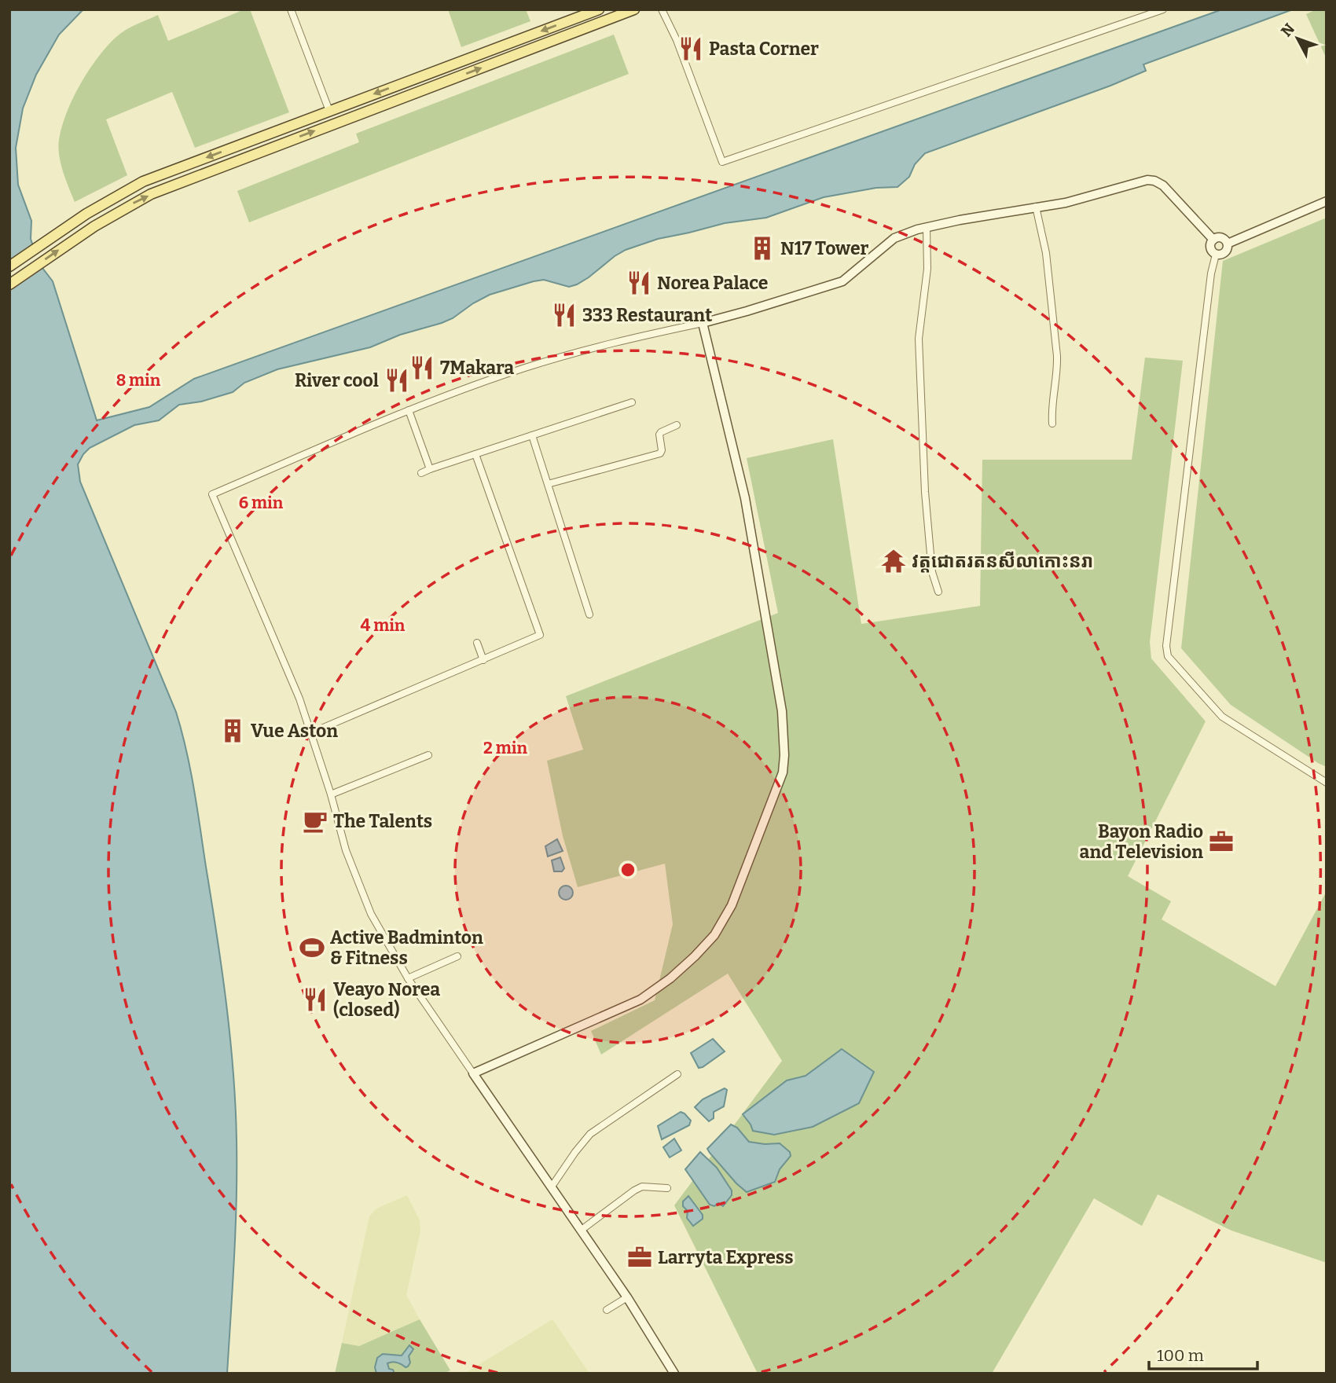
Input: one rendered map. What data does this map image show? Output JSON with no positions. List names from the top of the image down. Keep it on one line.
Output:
{"places":{"restaurant":["Pasta Corner","Norea Palace","333 Restaurant","7Makara","River cool","Veayo Norea (closed)"],"building":["N17 Tower","Vue Aston"],"temple":["វត្តជោតរតនសីលាកោះនរា"],"cafe":["The Talents"],"office":["Bayon Radio and Television","Larryta Express"],"sports":["Active Badminton & Fitness"]},"scale_bar":"100 m","north":"top left","rings":["8 min","6 min","4 min","2 min"]}
